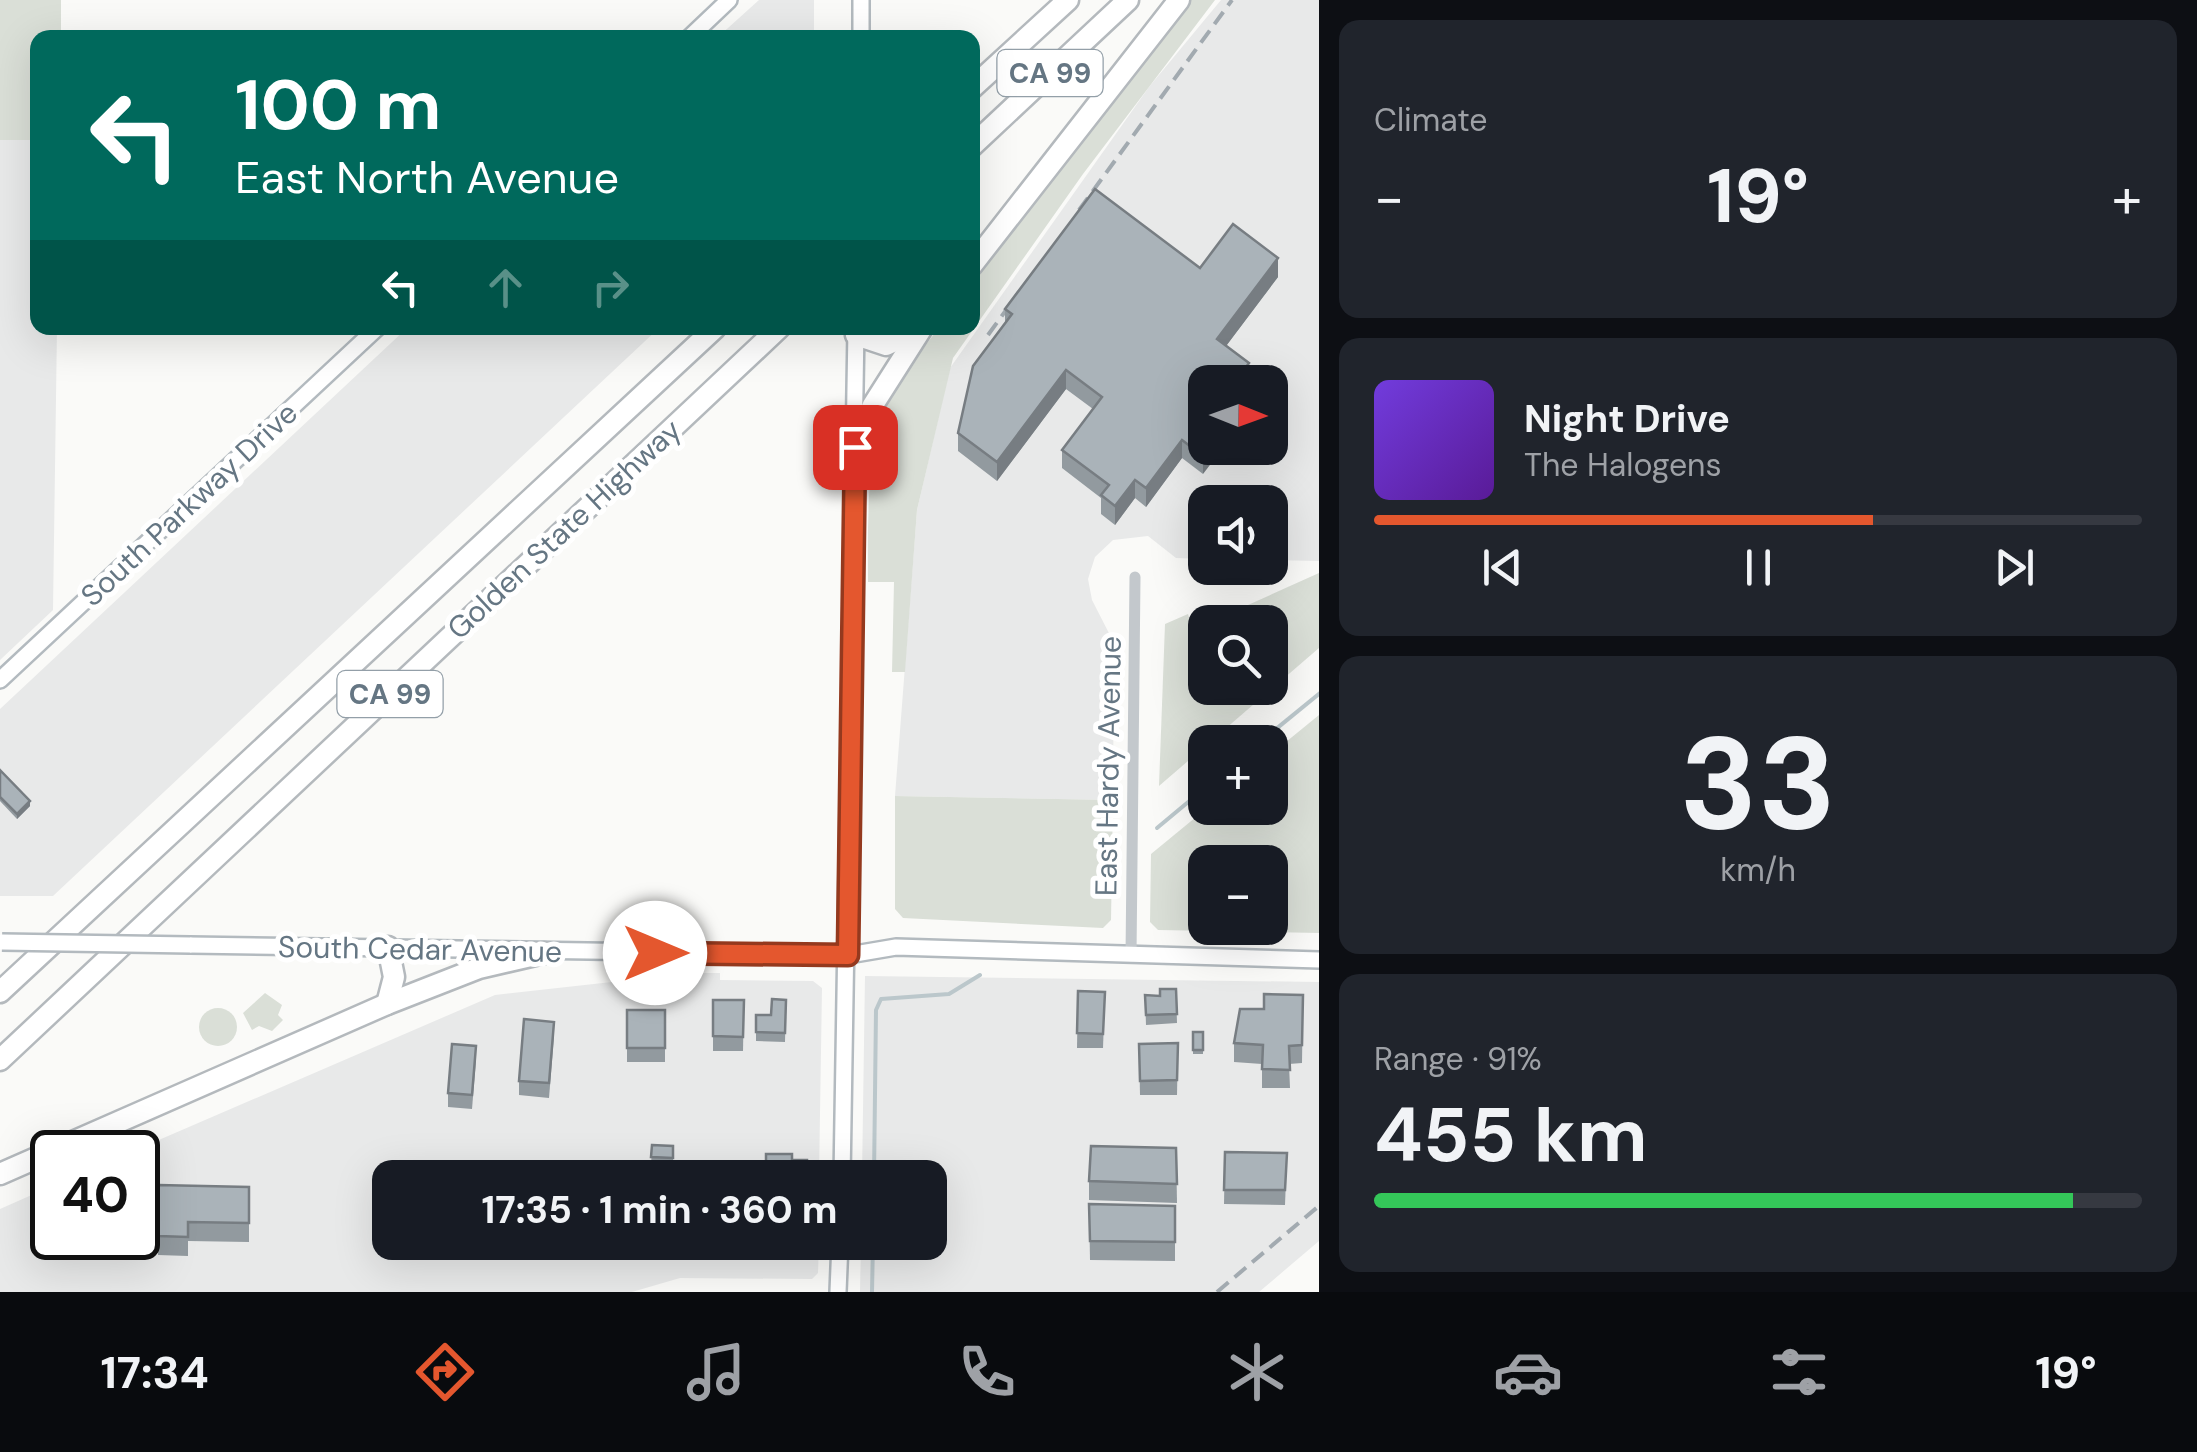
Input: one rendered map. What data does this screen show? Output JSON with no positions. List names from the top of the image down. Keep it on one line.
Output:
{"streets":{"highway":["CA 99","Golden State Highway"],"street":["South Parkway Drive","East Hardy Avenue","South Cedar Avenue"]},"crossings":[["East Hardy Avenue","South Cedar Avenue"]],"north":"right","page":{"tile":["Climate",["33","km/h"],["Range · 91%","455 km"]],"turn":["100 m","East North Avenue"],"heat":["−","19°","+"],"map_buttons":["+","−"],"song":["Night Drive","The Halogens"],"limit":"40","trip":"17:35 · 1 min · 360 m","tabs":["17:34","19°"]}}
